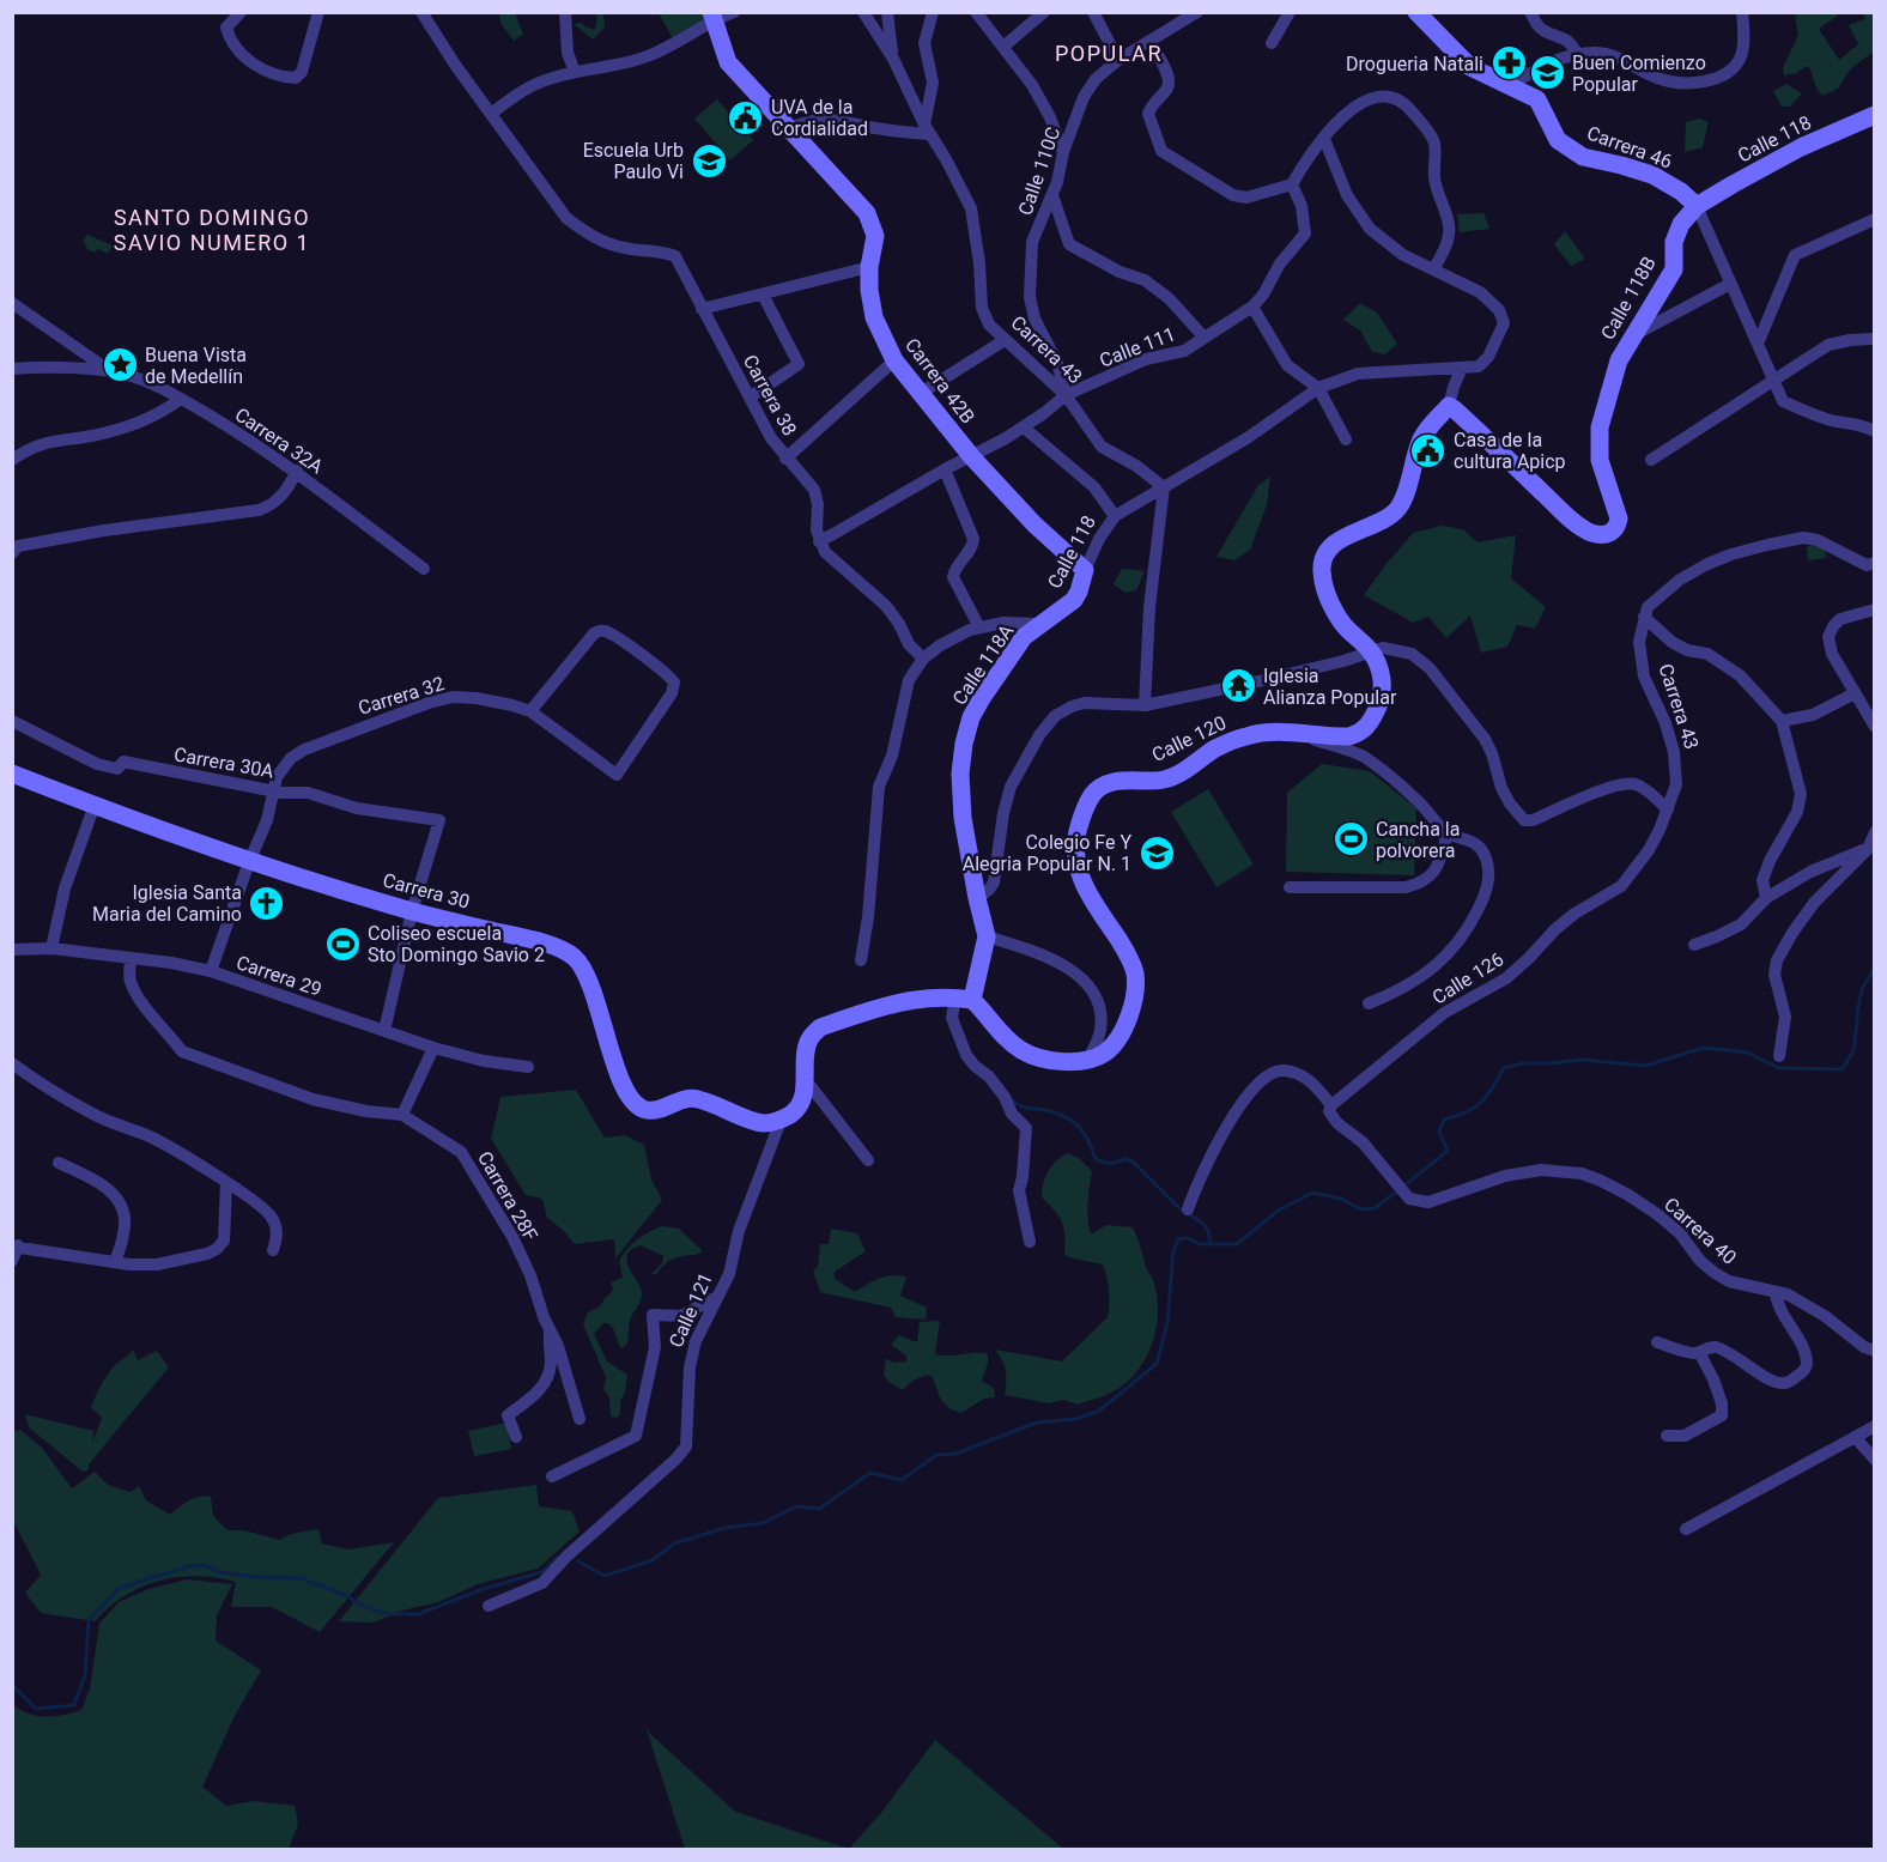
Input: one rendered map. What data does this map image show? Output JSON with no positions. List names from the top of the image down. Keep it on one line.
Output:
{"streets":{"street":["Calle 118","Carrera 46","Calle 110C","Calle 118B","Calle 111","Carrera 43","Carrera 42B","Carrera 38","Carrera 32A","Calle 118A","Carrera 32","Calle 120","Carrera 30A","Carrera 30","Carrera 29","Calle 126","Carrera 28F","Carrera 40","Calle 121"]},"crossings":[["Calle 118","Carrera 46"],["Calle 118","Calle 118B"],["Calle 118","Carrera 43"],["Calle 118","Carrera 42B"],["Calle 118","Calle 118A"],["Carrera 46","Calle 118B"],["Calle 110C","Calle 111"],["Calle 110C","Carrera 43"],["Calle 111","Carrera 43"],["Calle 111","Carrera 42B"],["Calle 111","Carrera 38"],["Carrera 43","Calle 126"],["Carrera 32","Carrera 30A"],["Carrera 30A","Carrera 30"],["Carrera 30","Calle 121"],["Carrera 29","Carrera 28F"],["Calle 126","Carrera 40"]],"districts":["POPULAR","SANTO DOMINGO SAVIO NUMERO 1"],"places":{"pharmacy":["Drogueria Natali"],"school or university":["Buen Comienzo Popular","Escuela Urb Paulo Vi","Colegio Fe Y Alegria Popular N. 1"],"public building":["UVA de la Cordialidad","Casa de la cultura Apicp"],"place":["Buena Vista de Medellín"],"temple":["Iglesia Alianza Popular"],"sports":["Cancha la polvorera","Coliseo escuela Sto Domingo Savio 2"],"church":["Iglesia Santa Maria del Camino"]}}
